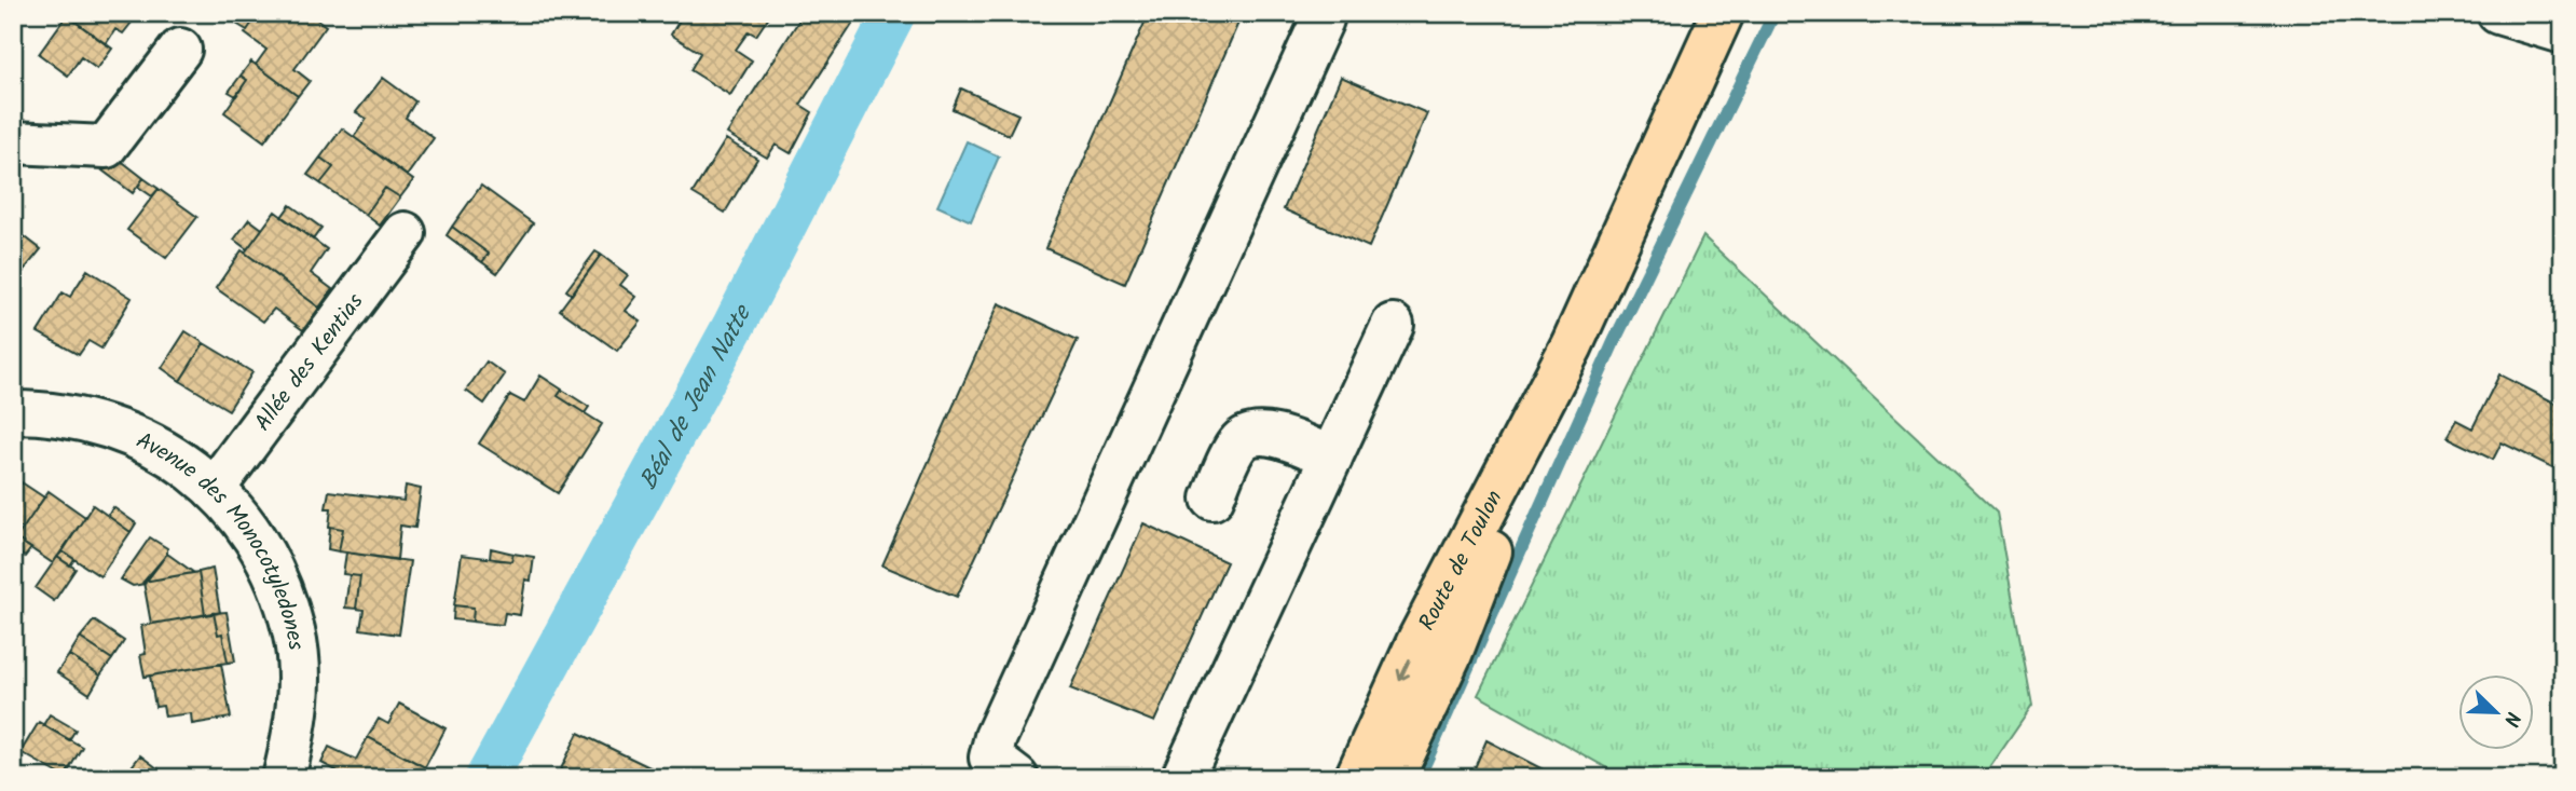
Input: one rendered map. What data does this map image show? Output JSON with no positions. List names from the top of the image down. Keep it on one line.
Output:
{"streets":{"main road":["Route de Toulon"],"street":["Allée des Kentias","Avenue des Monocotyledones"]},"crossings":[["Allée des Kentias","Avenue des Monocotyledones"]],"water":["Béal de Jean Natte"],"north":"bottom right"}
